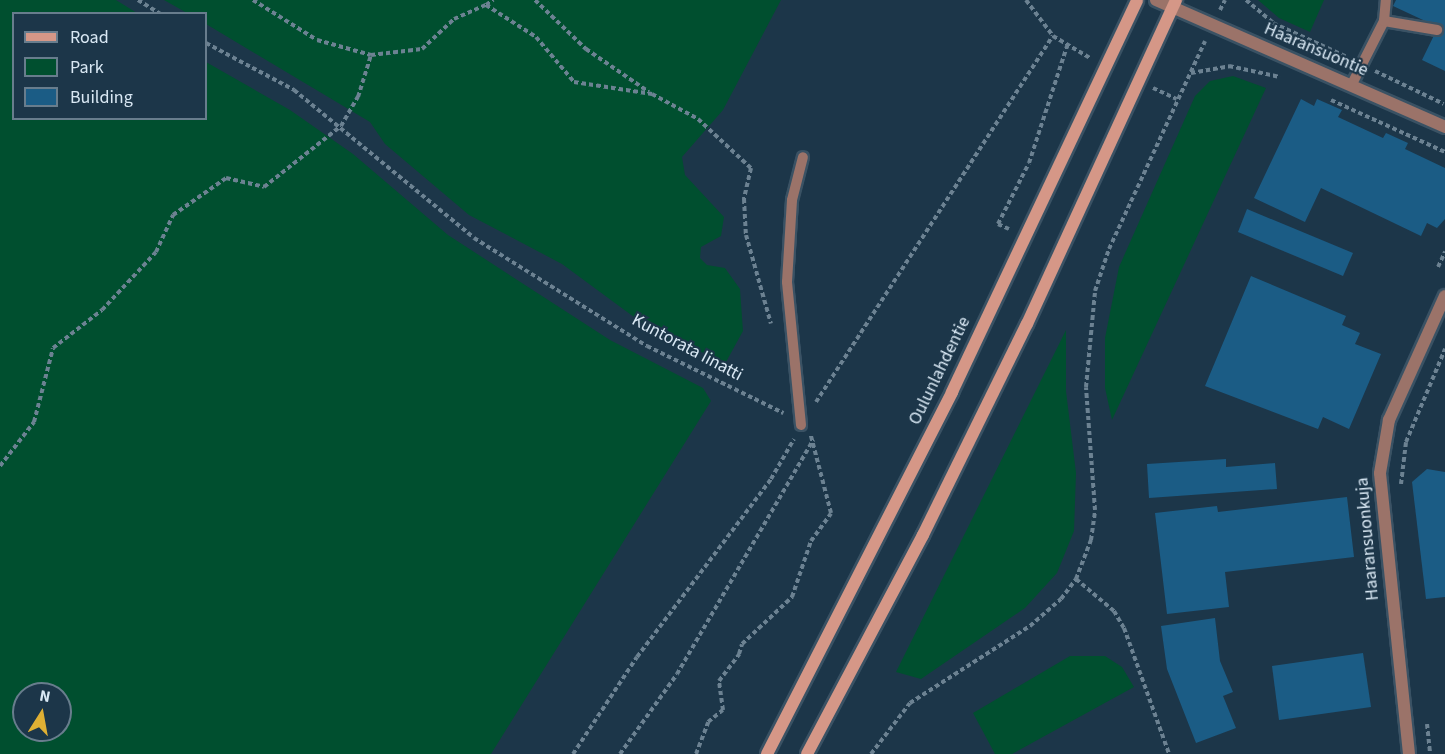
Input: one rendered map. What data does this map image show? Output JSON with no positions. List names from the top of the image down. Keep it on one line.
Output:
{"streets":{"main road":["Oulunlahdentie"],"street":["Haaransuontie","Haaransuonkuja"],"path":["Kuntorata Iinatti"]},"legend":["Road","Park","Building"],"north":"top"}
